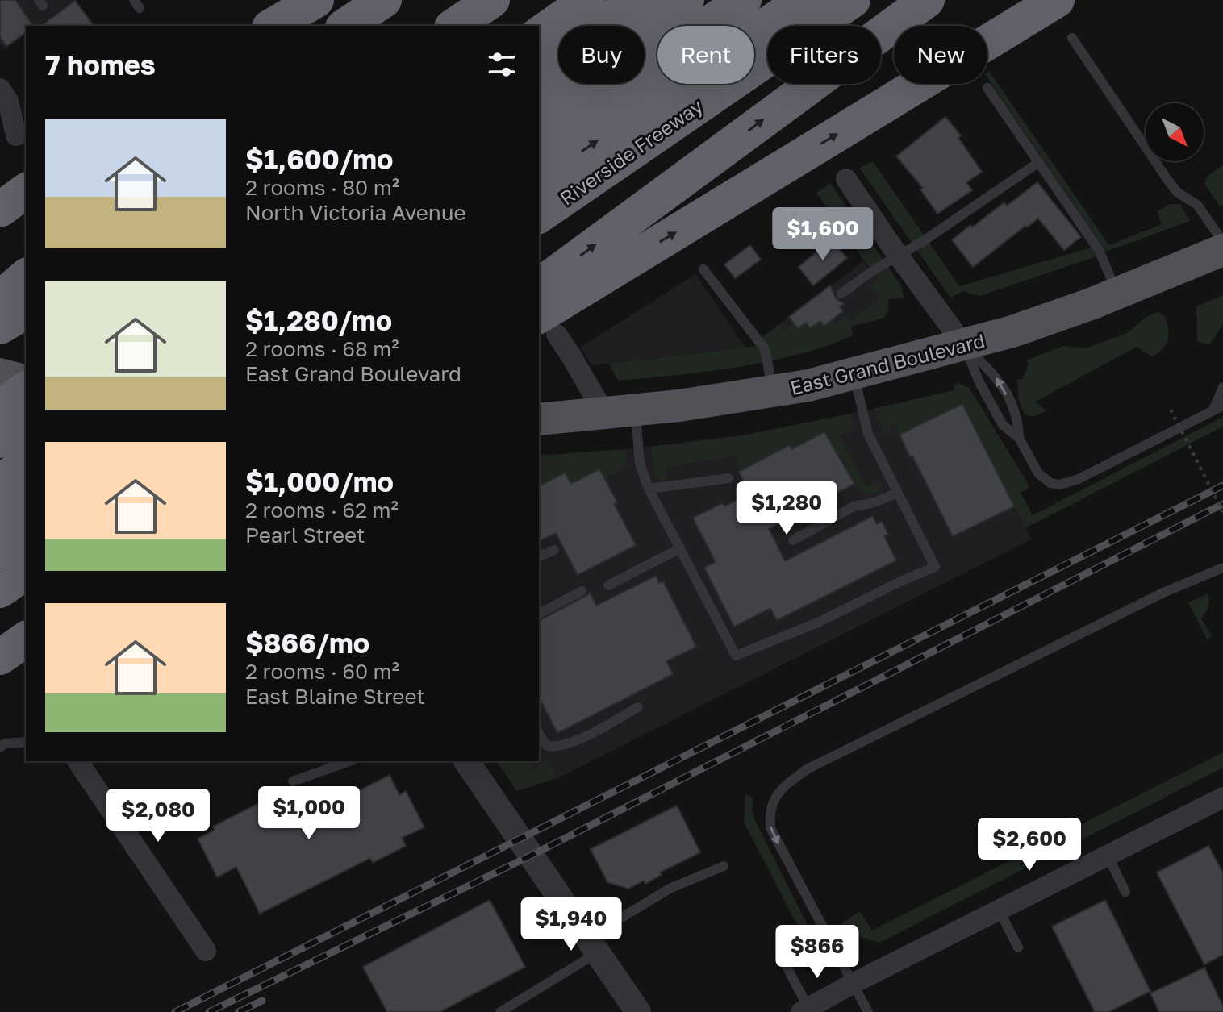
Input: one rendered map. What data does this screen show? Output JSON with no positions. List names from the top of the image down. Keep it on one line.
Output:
{"streets":{"highway":["Riverside Freeway"],"main road":["East Grand Boulevard"]},"north":"bottom right","page":{"chip":["Buy","Rent","Filters","New"],"heading":"7 homes","list":[{"name":"$1,600/mo","note":"2 rooms · 80 m² · North Victoria Avenue"},{"name":"$1,280/mo","note":"2 rooms · 68 m² · East Grand Boulevard"},{"name":"$1,000/mo","note":"2 rooms · 62 m² · Pearl Street"},{"name":"$866/mo","note":"2 rooms · 60 m² · East Blaine Street"}],"price":["$1,600","$1,280","$1,000","$2,080","$2,600","$1,940","$866"]}}
